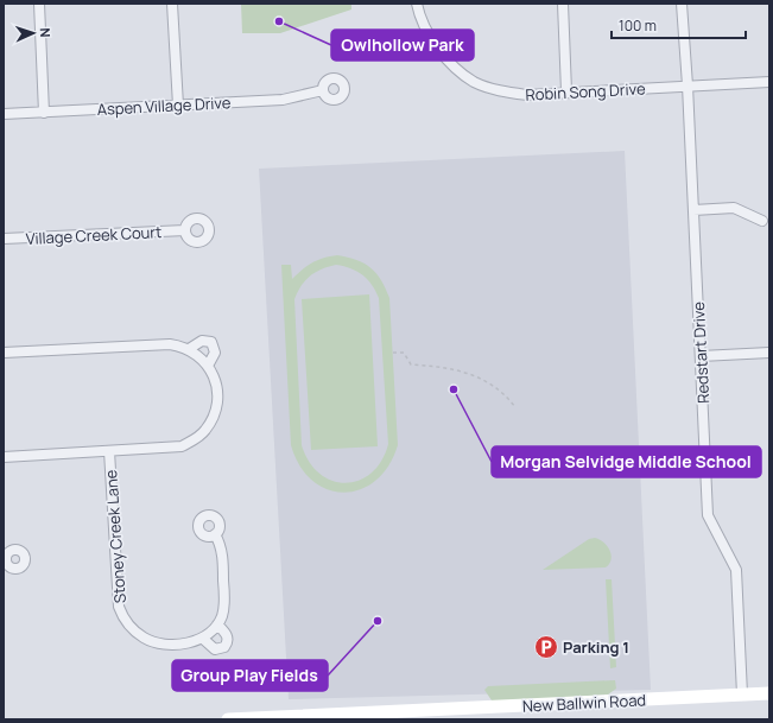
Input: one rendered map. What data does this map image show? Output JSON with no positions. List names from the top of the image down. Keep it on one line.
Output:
{"streets":{"main road":["New Ballwin Road"],"street":["Robin Song Drive","Aspen Village Drive","Village Creek Court","Redstart Drive","Stoney Creek Lane"]},"crossings":[["Robin Song Drive","Redstart Drive"],["Redstart Drive","New Ballwin Road"]],"places":{"other":["Owlhollow Park","Morgan Selvidge Middle School","Group Play Fields"],"parking":["Parking 1"]},"scale_bar":"100 m","north":"right"}
